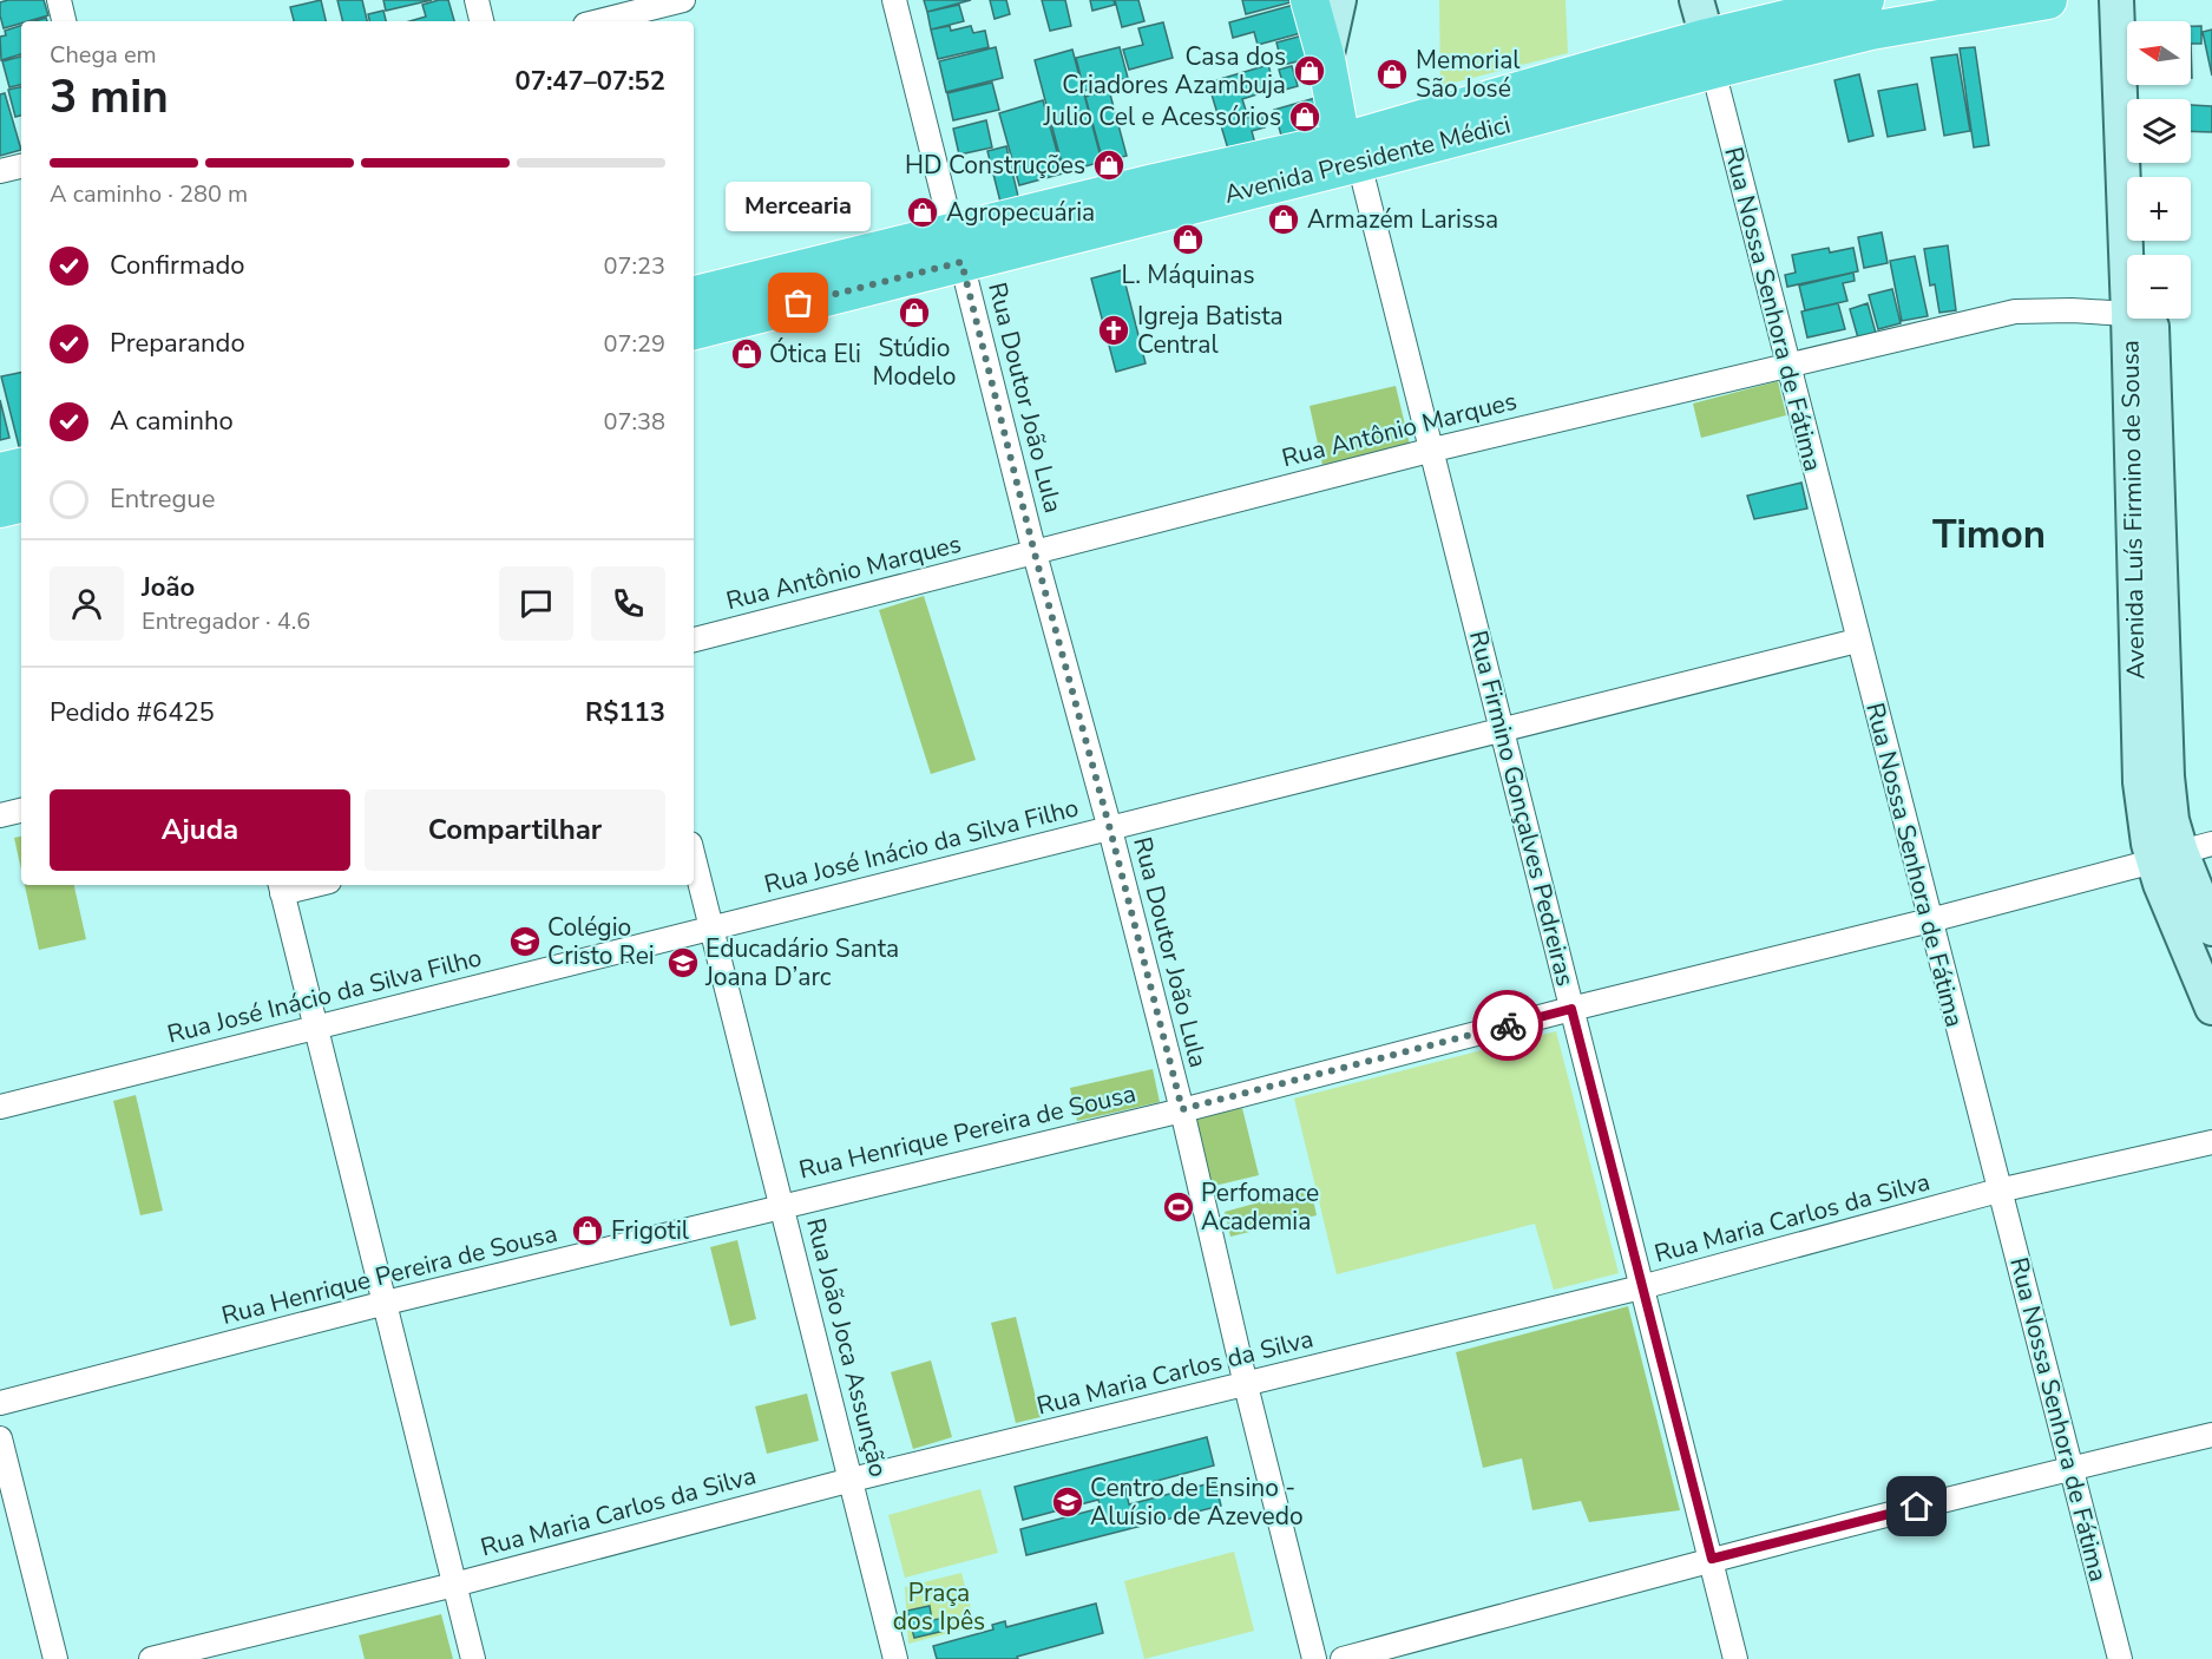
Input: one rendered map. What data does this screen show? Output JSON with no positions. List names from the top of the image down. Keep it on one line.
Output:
{"streets":{"main road":["Avenida Presidente Médici","Rua Nossa Senhora de Fátima","Avenida Luís Firmino de Sousa","Rua Firmino Gonçalves Pedreiras"],"street":["Rua Doutor João Lula","Rua Antônio Marques","Rua José Inácio da Silva Filho","Rua Henrique Pereira de Sousa","Rua Maria Carlos da Silva","Rua João Joca Assunção"]},"crossings":[["Avenida Presidente Médici","Rua Nossa Senhora de Fátima"],["Avenida Presidente Médici","Rua Doutor João Lula"],["Avenida Presidente Médici","Rua Firmino Gonçalves Pedreiras"],["Rua Nossa Senhora de Fátima","Rua Antônio Marques"],["Rua Nossa Senhora de Fátima","Rua José Inácio da Silva Filho"],["Rua Nossa Senhora de Fátima","Rua Henrique Pereira de Sousa"],["Rua Nossa Senhora de Fátima","Rua Maria Carlos da Silva"],["Rua Doutor João Lula","Rua Antônio Marques"],["Rua Doutor João Lula","Rua José Inácio da Silva Filho"],["Rua Doutor João Lula","Rua Henrique Pereira de Sousa"],["Rua Doutor João Lula","Rua Maria Carlos da Silva"],["Rua Antônio Marques","Rua Firmino Gonçalves Pedreiras"],["Avenida Luís Firmino de Sousa","Rua Henrique Pereira de Sousa"],["Rua Firmino Gonçalves Pedreiras","Rua José Inácio da Silva Filho"],["Rua Firmino Gonçalves Pedreiras","Rua Henrique Pereira de Sousa"],["Rua Firmino Gonçalves Pedreiras","Rua Maria Carlos da Silva"],["Rua José Inácio da Silva Filho","Rua João Joca Assunção"],["Rua Henrique Pereira de Sousa","Rua João Joca Assunção"],["Rua Maria Carlos da Silva","Rua João Joca Assunção"]],"districts":["Timon"],"parks":["Praça dos Ipês"],"places":{"shop":["Casa dos Criadores Azambuja","Memorial São José","Julio Cel e Acessórios","HD Construções","Agropecuária","Armazém Larissa","L. Máquinas","Stúdio Modelo","Ótica Eli","Frigotil"],"other":["Mercearia"],"church":["Igreja Batista Central"],"school or university":["Colégio Cristo Rei","Educadário Santa Joana D’arc","Centro de Ensino - Aluísio de Azevedo"],"sports":["Perfomace Academia"]},"north":"left","page":{"map_buttons":["+","−"],"heading":["3 min","Chega em","07:47–07:52"],"panel":["João","Entregador · 4.6","Pedido #6425","R$113"],"bar":"A caminho · 280 m","bubble":"Mercearia","list":[["Confirmado","07:23"],["Preparando","07:29"],["A caminho","07:38"],"Entregue"],"buttons":["Ajuda","Compartilhar"]}}
